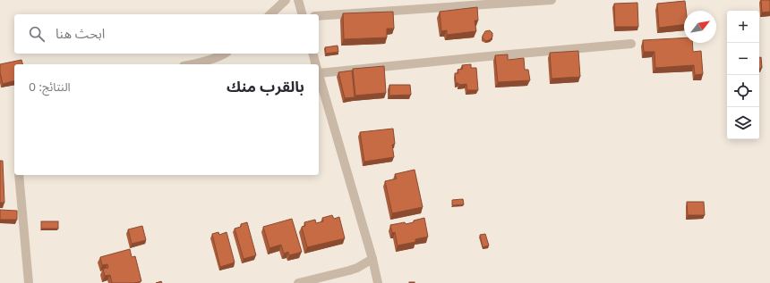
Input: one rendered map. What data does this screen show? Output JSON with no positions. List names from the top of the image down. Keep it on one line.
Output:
{"north":"top right","page":{"map_buttons":["+","−"],"search":"ابحث هنا","heading":["بالقرب منك","النتائج: 0"]}}
